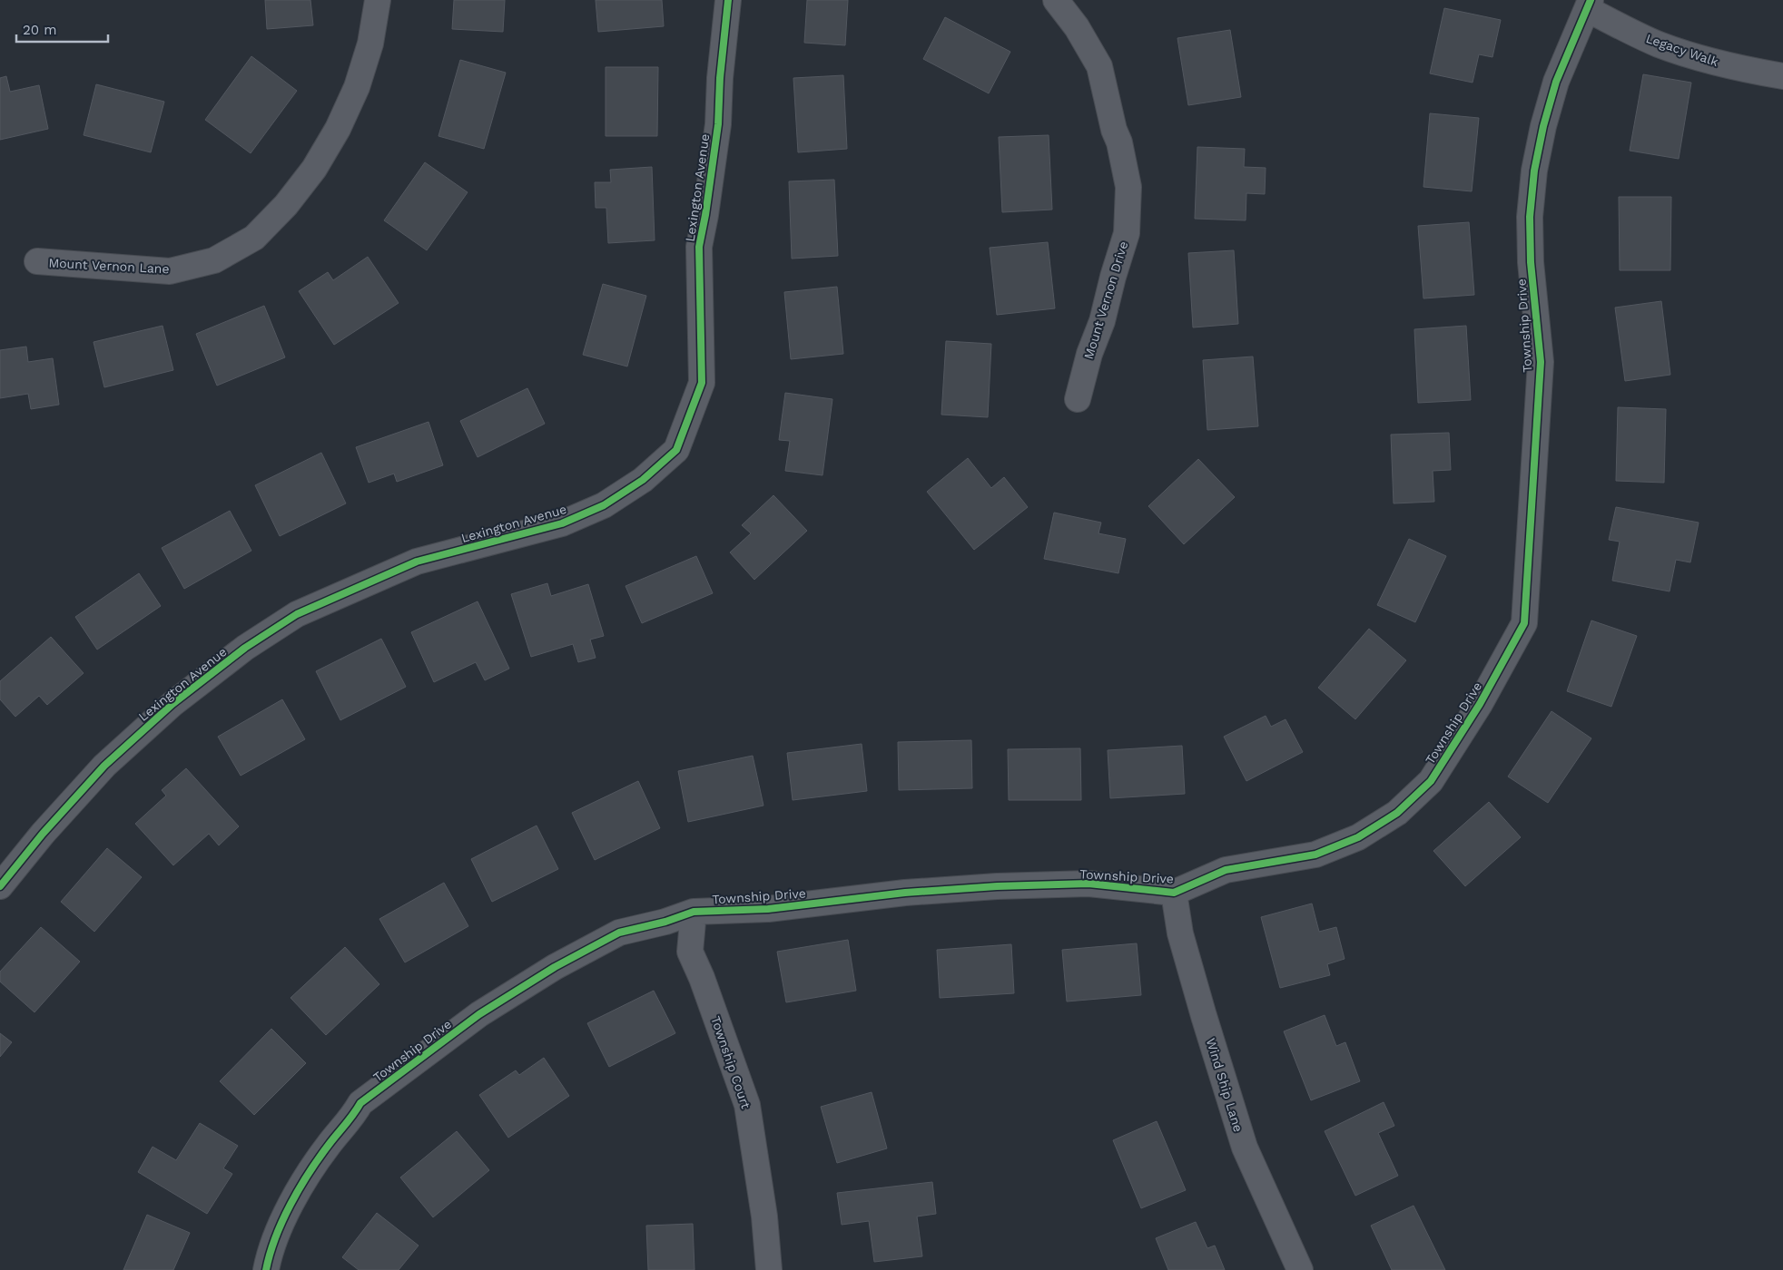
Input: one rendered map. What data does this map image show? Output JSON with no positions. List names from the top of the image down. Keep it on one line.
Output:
{"streets":{"street":["Legacy Walk","Lexington Avenue","Mount Vernon Lane","Mount Vernon Drive","Township Drive","Township Court","Wind Ship Lane"]},"crossings":[["Legacy Walk","Township Drive"],["Township Drive","Township Court"],["Township Drive","Wind Ship Lane"]],"scale_bar":"20 m"}
